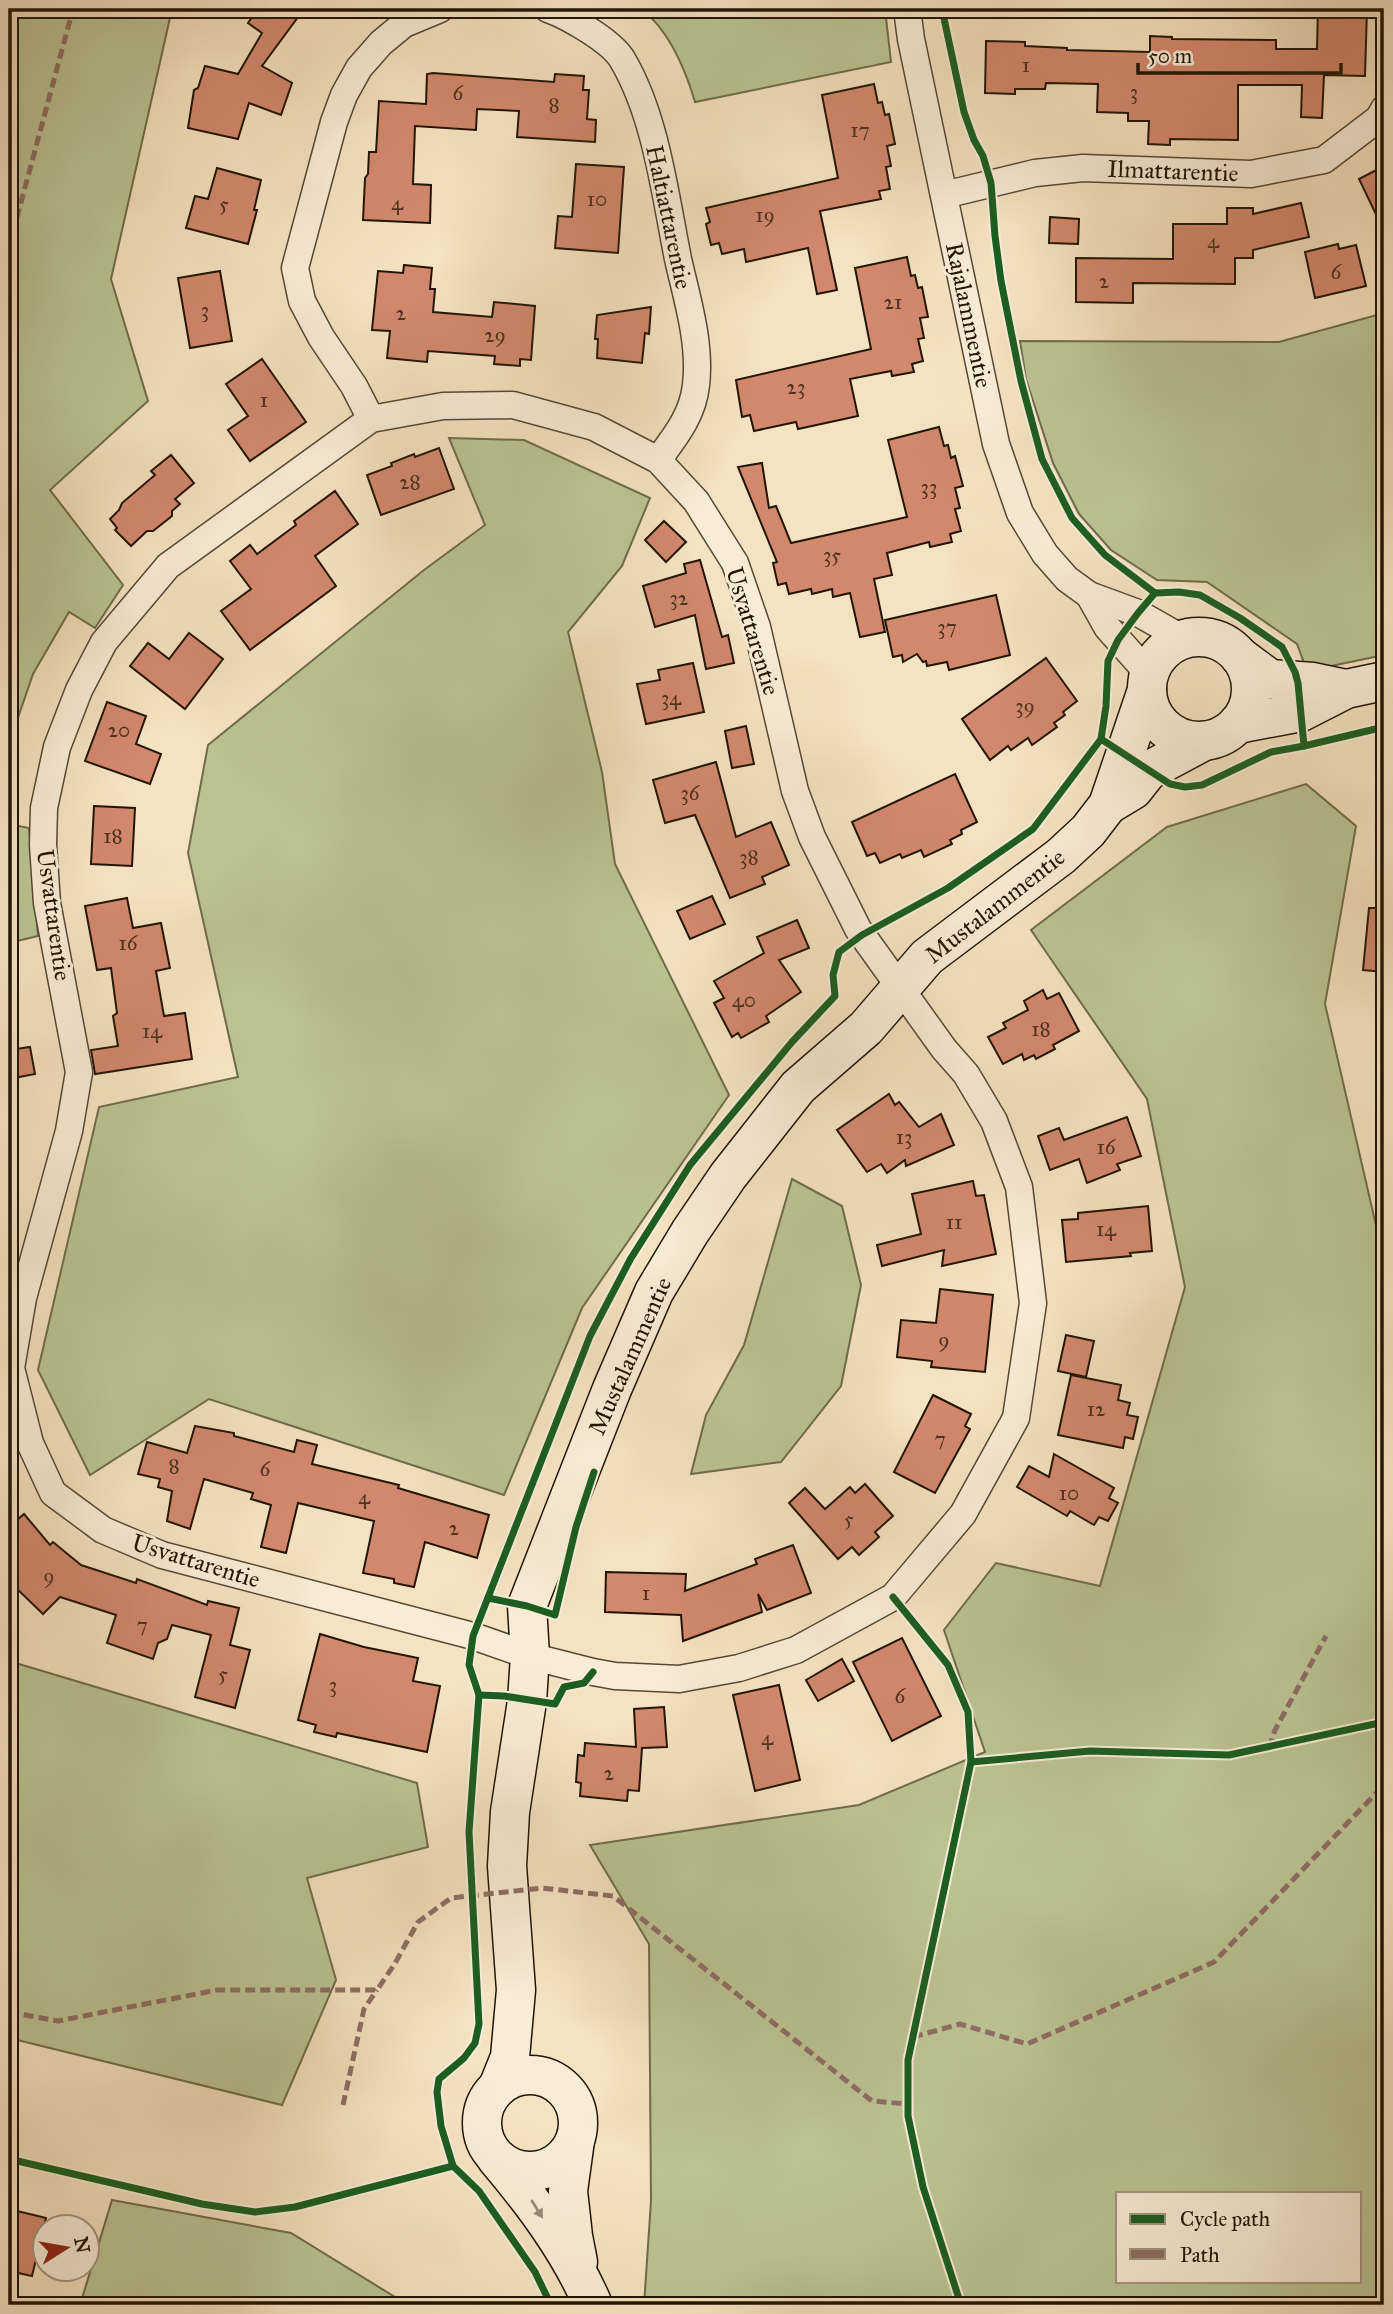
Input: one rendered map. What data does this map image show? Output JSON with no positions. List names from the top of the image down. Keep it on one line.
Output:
{"streets":{"street":["Ilmattarentie","Haltiattarentie","Rajalammentie","Usvattarentie","Mustalammentie"]},"crossings":[["Ilmattarentie","Rajalammentie"],["Haltiattarentie","Usvattarentie"],["Rajalammentie","Mustalammentie"],["Usvattarentie","Mustalammentie"]],"house_numbers":["1","3","6","8","17","10","4","5","19","4","6","2","21","3","2","29","23","1","28","33","35","32","37","34","39","20","36","18","38","16","40","18","14","13","16","11","14","9","12","7","8","6","10","4","5","2","9","1","7","5","3","6","4","2"],"legend":["Cycle path","Path"],"scale_bar":"50 m","north":"right"}
